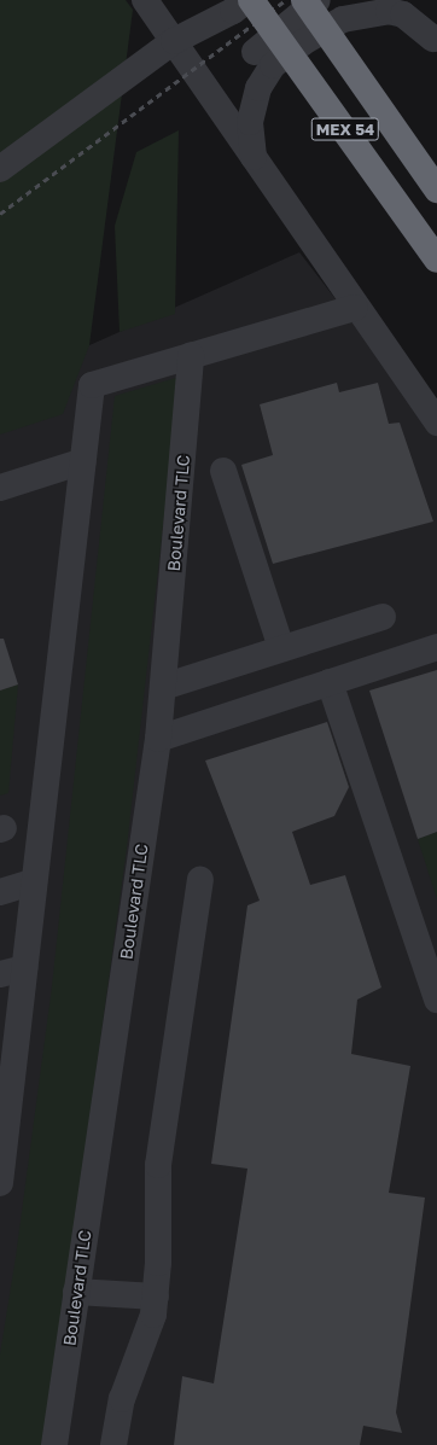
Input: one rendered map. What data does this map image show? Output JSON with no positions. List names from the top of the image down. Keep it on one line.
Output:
{"streets":{"highway":["MEX 54"],"street":["Boulevard TLC"]}}
